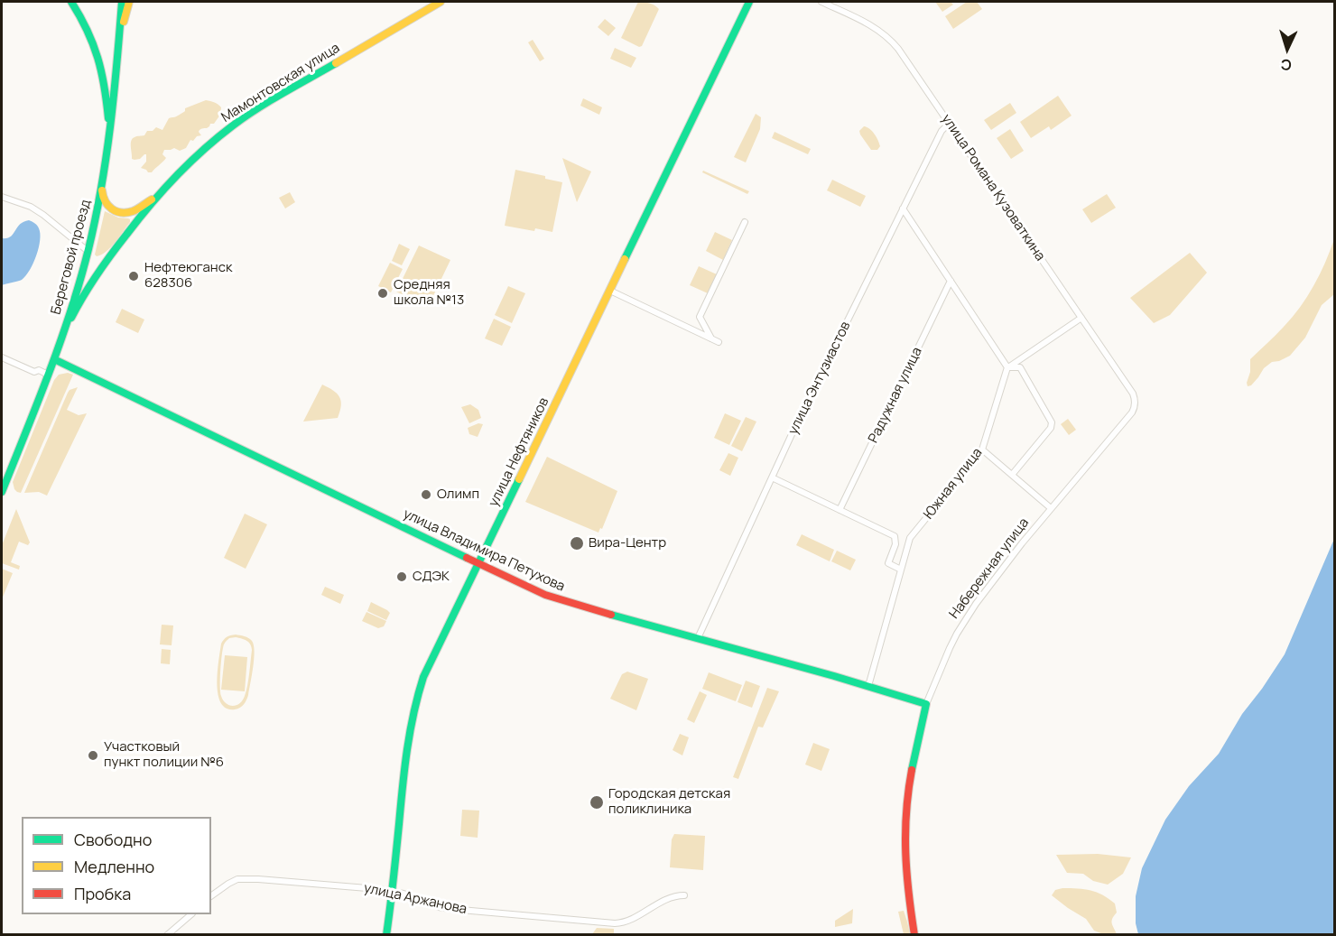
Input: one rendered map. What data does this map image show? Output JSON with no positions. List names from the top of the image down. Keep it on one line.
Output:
{"streets":{"main road":["Мамонтовская улица","Береговой проезд","улица Нефтяников","улица Владимира Петухова","Набережная улица"],"street":["улица Романа Кузоваткина","улица Энтузиастов","Радужная улица","Южная улица","улица Аржанова"]},"crossings":[["Мамонтовская улица","Береговой проезд"],["Мамонтовская улица","улица Владимира Петухова"],["улица Романа Кузоваткина","улица Энтузиастов"],["улица Романа Кузоваткина","Набережная улица"],["улица Энтузиастов","улица Владимира Петухова"],["улица Нефтяников","улица Владимира Петухова"],["улица Нефтяников","улица Аржанова"],["Южная улица","улица Владимира Петухова"],["улица Владимира Петухова","Набережная улица"]],"places":["Нефтеюганск 628306","Средняя школа №13","Олимп","Вира-Центр","СДЭК","Участковый пункт полиции №6","Городская детская поликлиника"],"legend":["Свободно","Медленно","Пробка"],"north":"bottom"}
